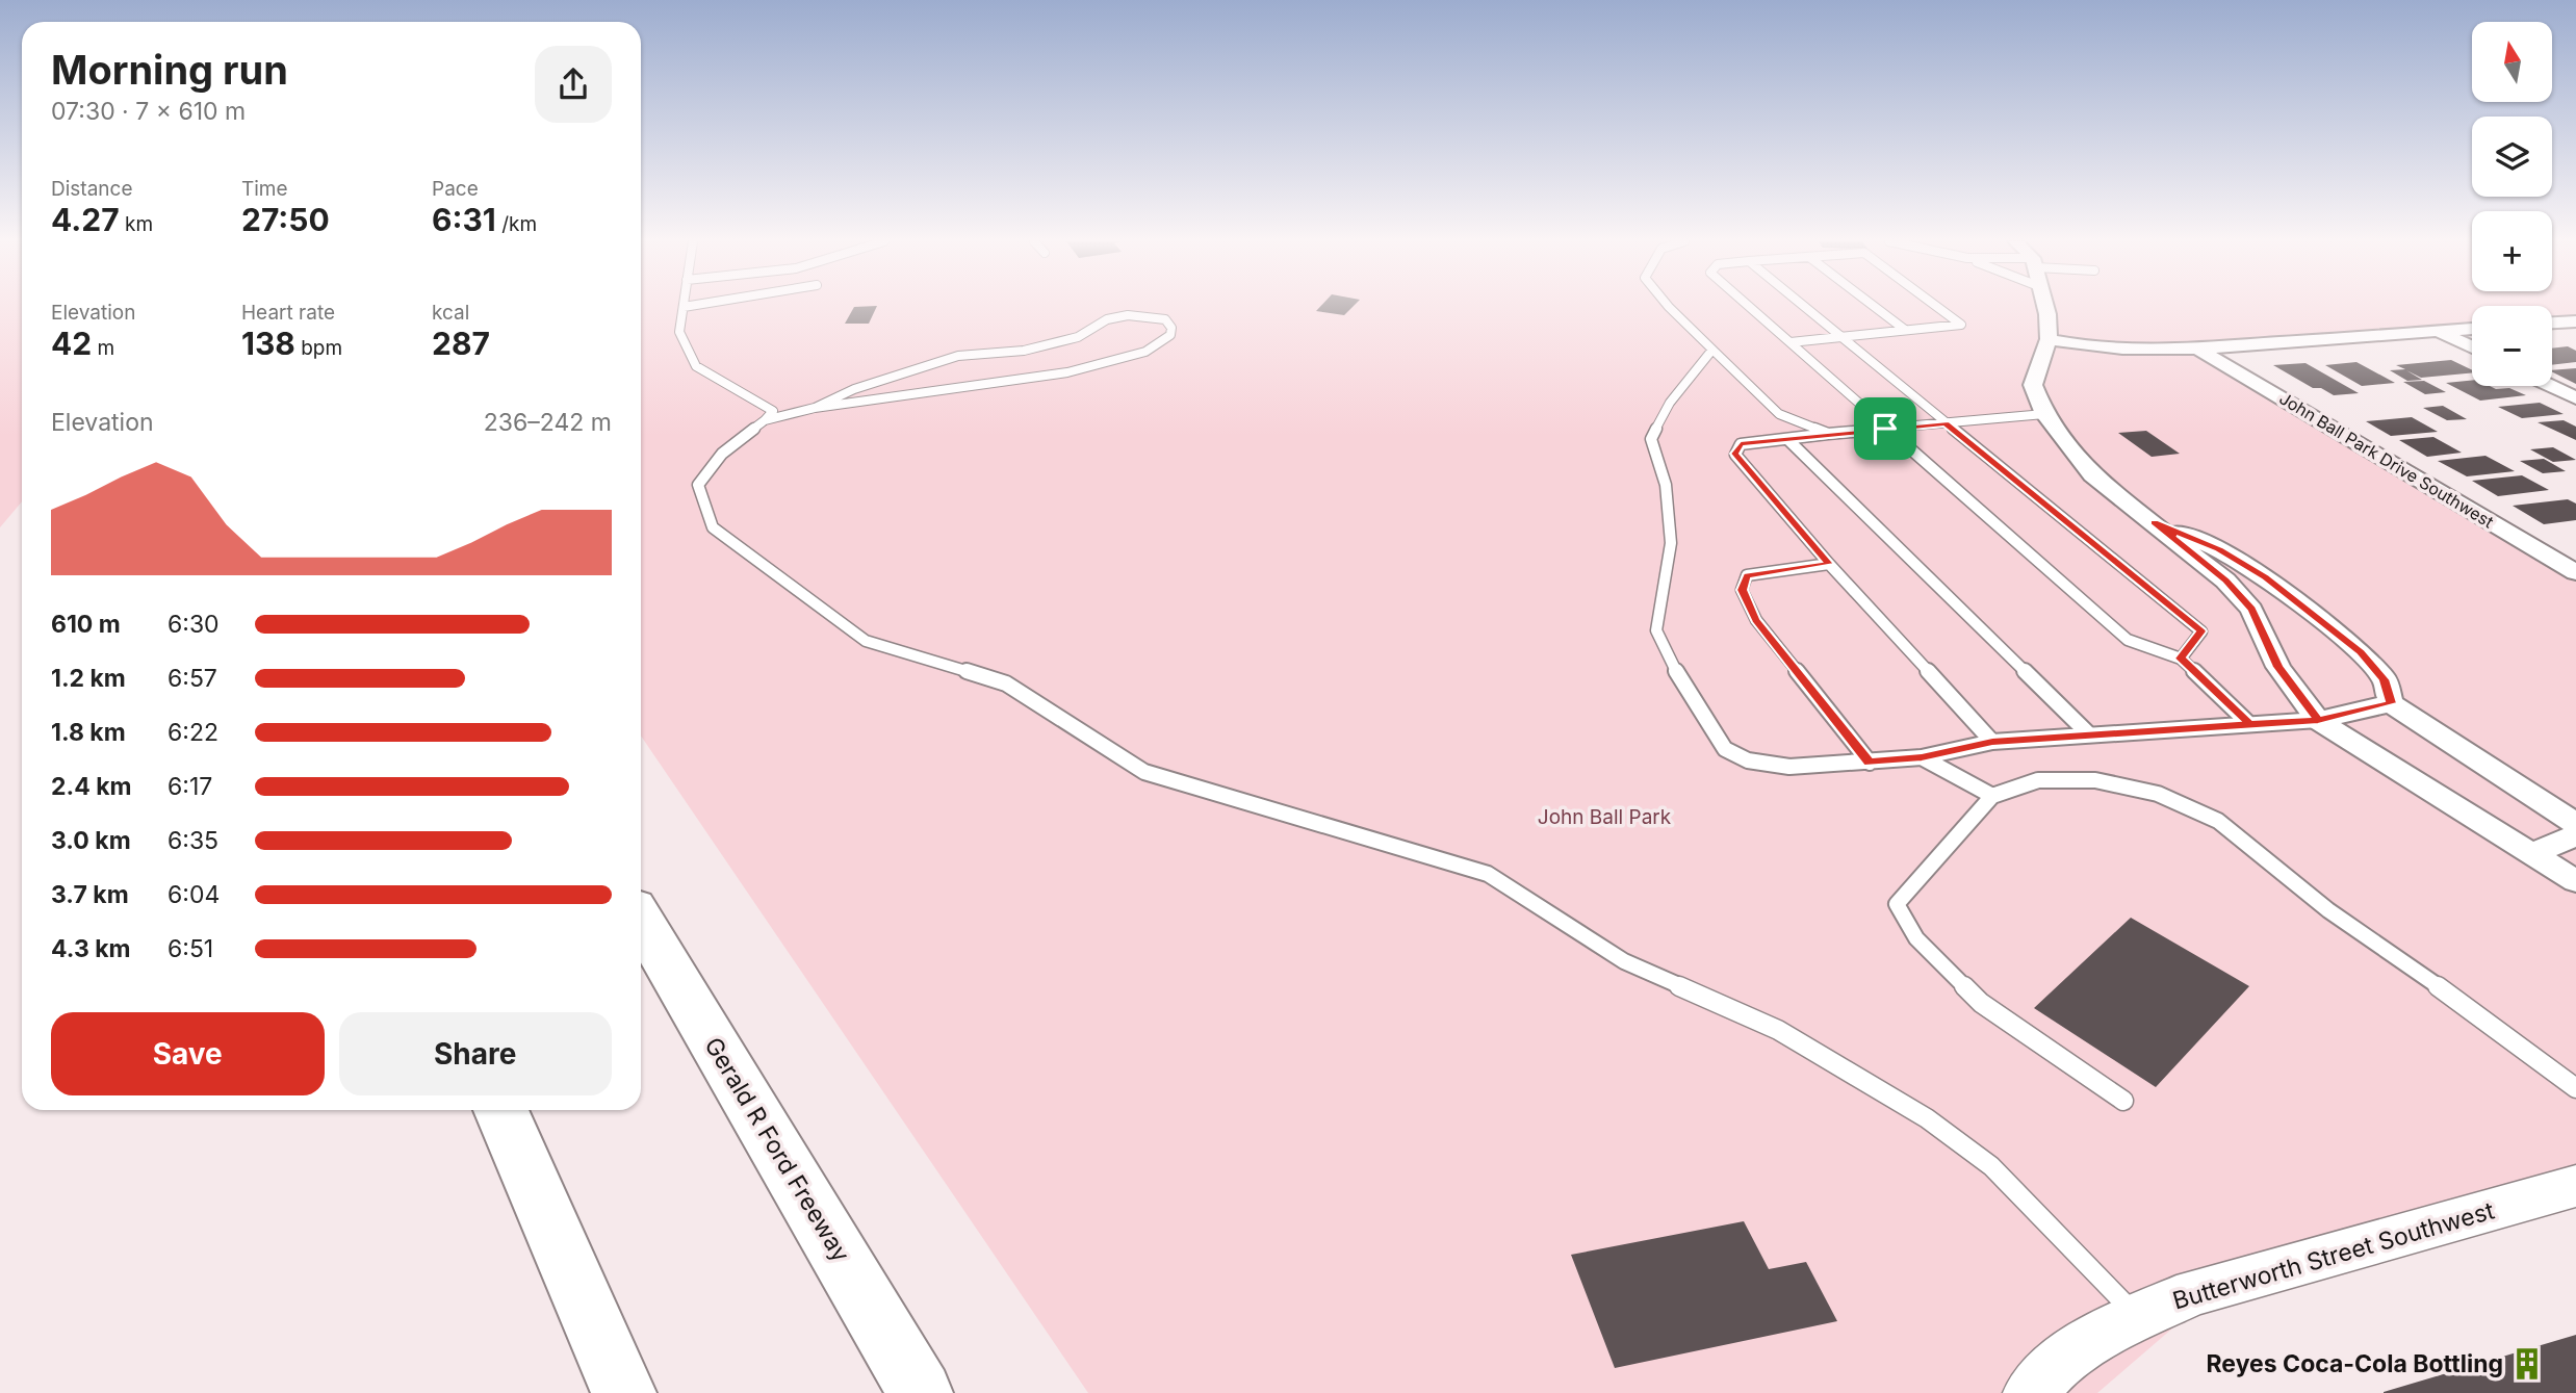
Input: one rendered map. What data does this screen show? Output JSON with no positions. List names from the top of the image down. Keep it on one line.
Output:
{"streets":{"highway":["Gerald R Ford Freeway"],"street":["John Ball Park Drive Southwest","Butterworth Street Southwest"]},"parks":["John Ball Park"],"places":{"building":["Reyes Coca-Cola Bottling"]},"north":"top","page":{"map_buttons":["+","−"],"heading":["Morning run","07:30 · 7 × 610 m"],"stats":[["Distance","4.27 km"],["Time","27:50"],["Pace","6:31 /km"],["Elevation","42 m"],["Heart rate","138 bpm"],["kcal","287"]],"chart":["Elevation","236–242 m"],"list":[{"name":"610 m","note":"6:30"},{"name":"1.2 km","note":"6:57"},{"name":"1.8 km","note":"6:22"},{"name":"2.4 km","note":"6:17"},{"name":"3.0 km","note":"6:35"},{"name":"3.7 km","note":"6:04"},{"name":"4.3 km","note":"6:51"}],"buttons":["Save","Share"]}}
